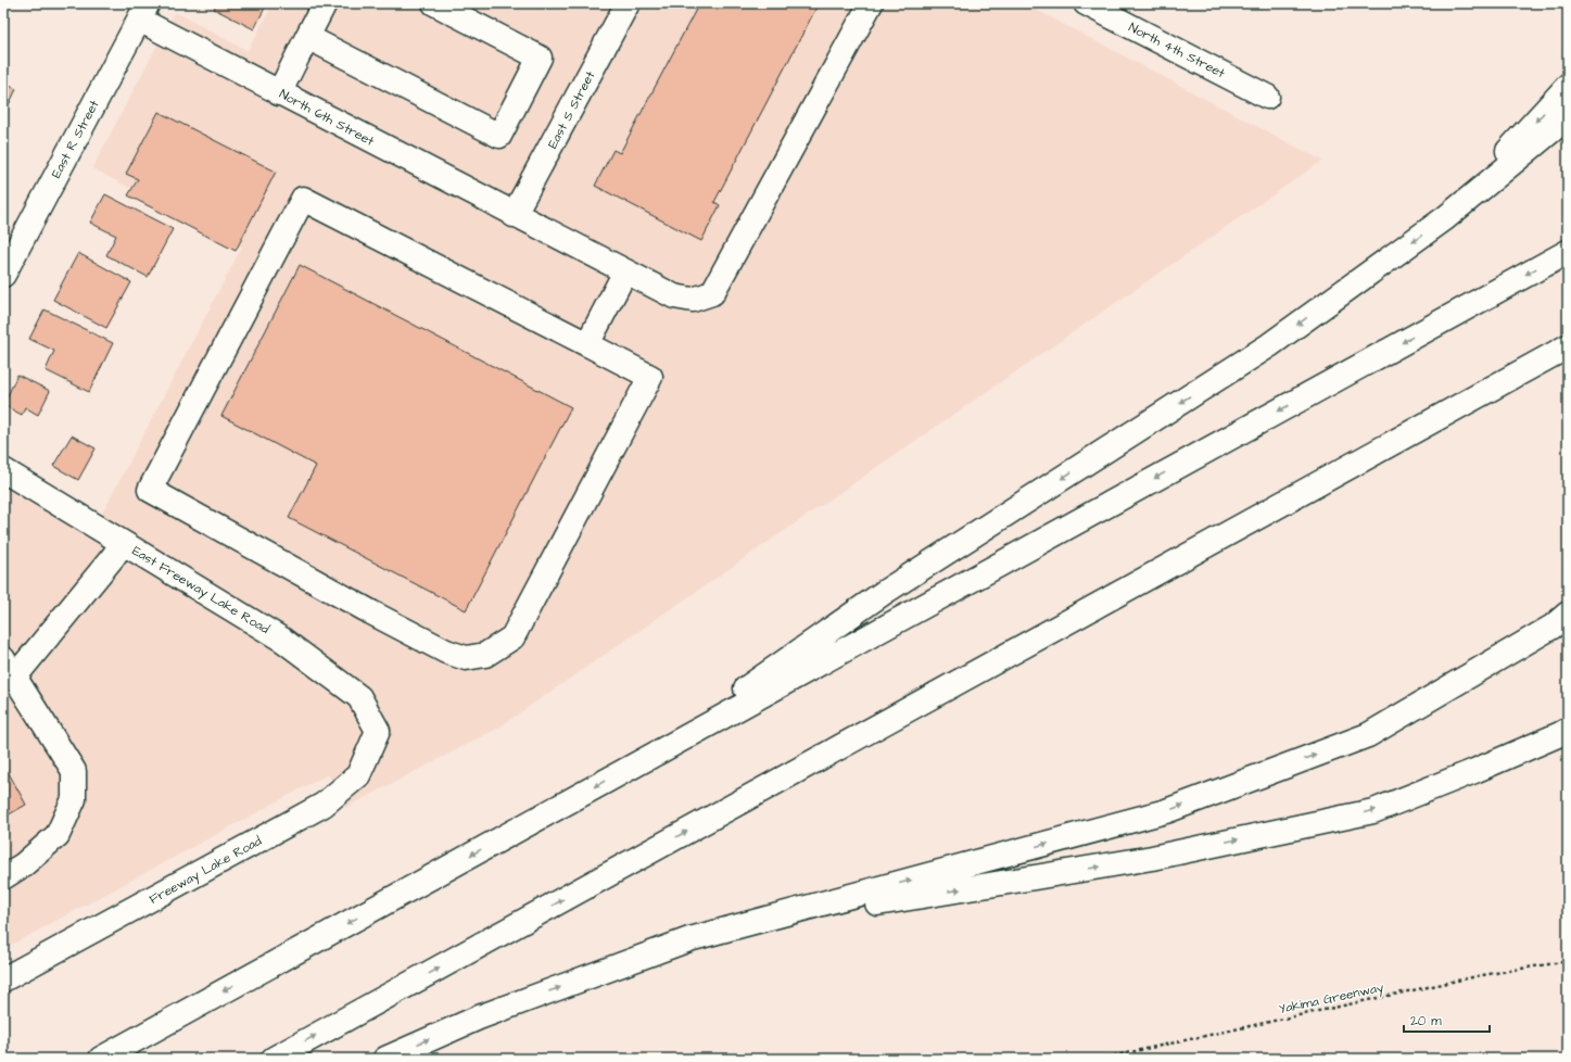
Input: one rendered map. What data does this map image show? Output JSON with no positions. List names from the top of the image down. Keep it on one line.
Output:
{"streets":{"main road":["North 4th Street","East S Street","North 6th Street","East R Street","East Freeway Lake Road","Freeway Lake Road"],"path":["Yakima Greenway"]},"crossings":[["East S Street","North 6th Street"],["North 6th Street","East R Street"],["East Freeway Lake Road","Freeway Lake Road"]],"scale_bar":"20 m"}
